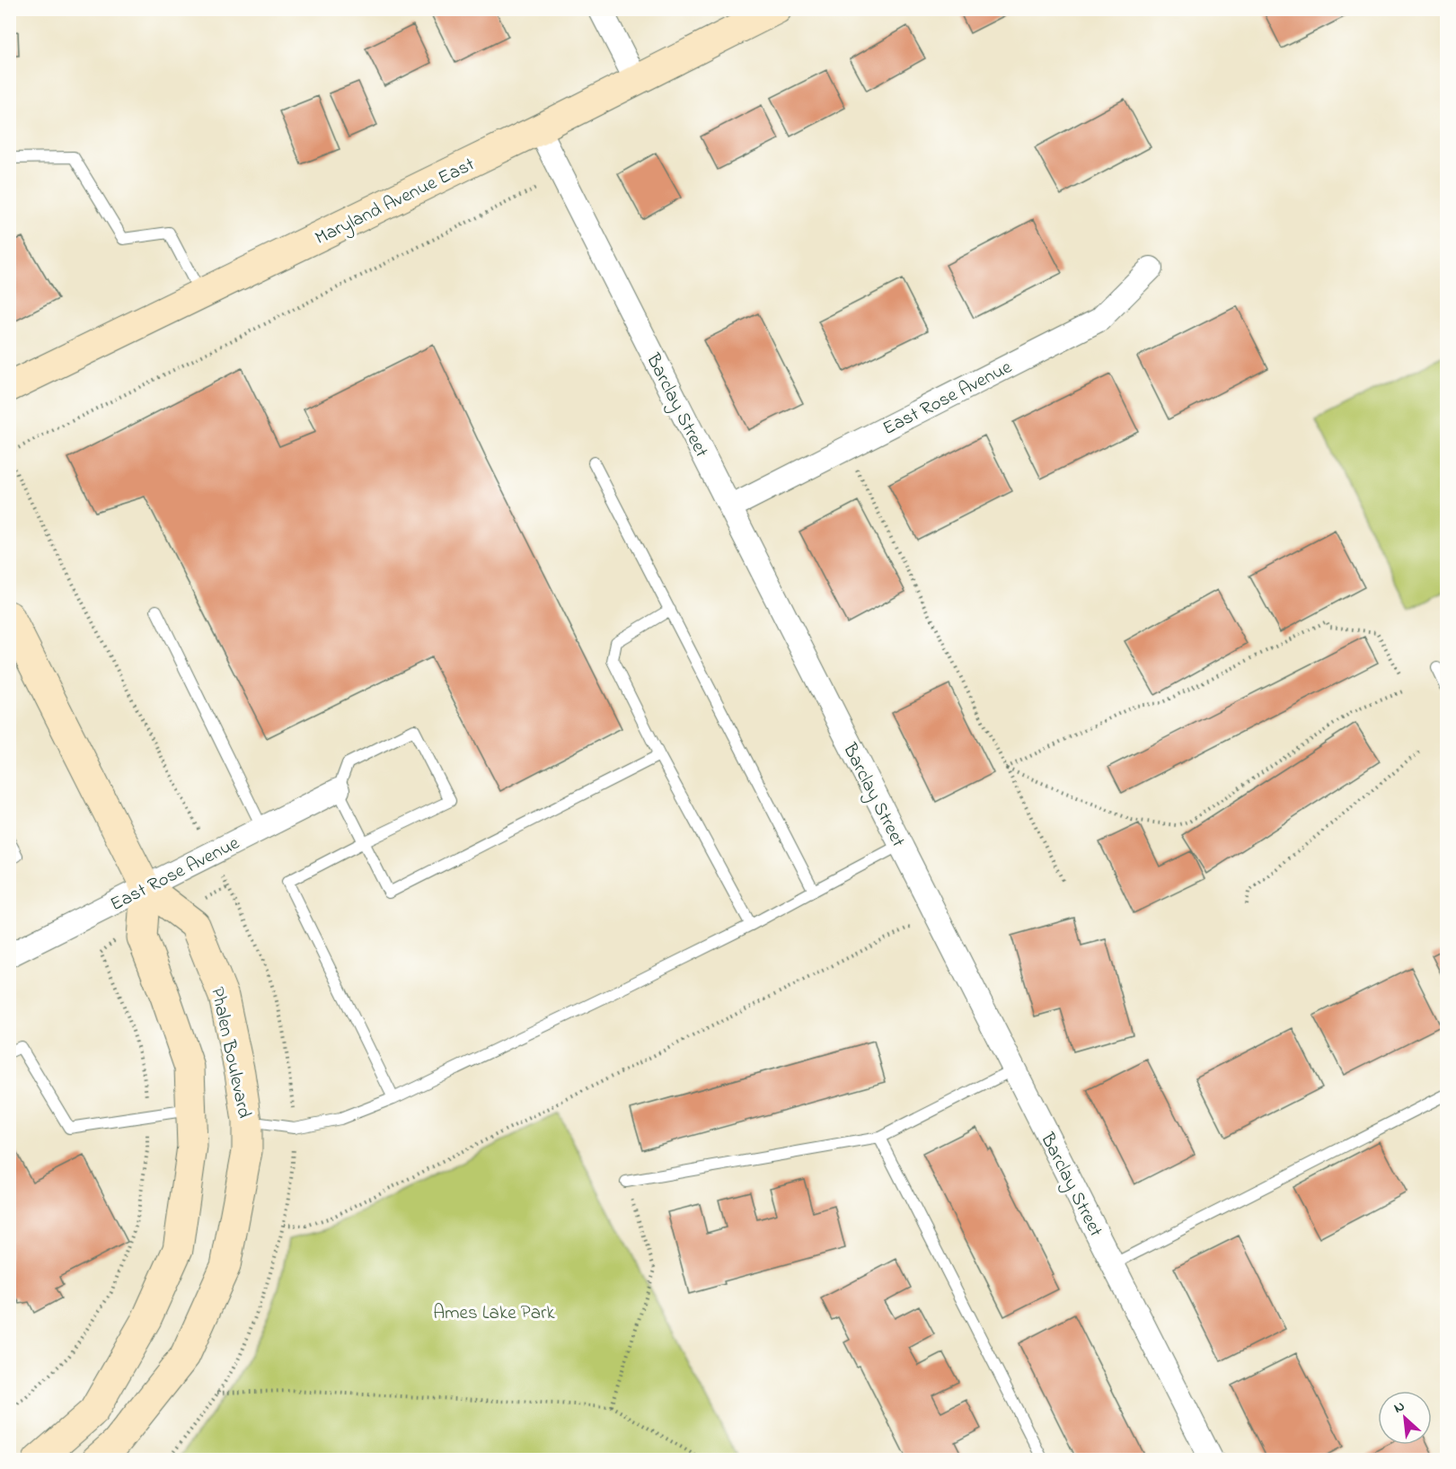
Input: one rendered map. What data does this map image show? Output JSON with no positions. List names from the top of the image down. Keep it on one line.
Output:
{"streets":{"main road":["Maryland Avenue East","Phalen Boulevard"],"street":["East Rose Avenue","Barclay Street"]},"crossings":[["Maryland Avenue East","Barclay Street"],["East Rose Avenue","Barclay Street"],["East Rose Avenue","Phalen Boulevard"]],"parks":["Ames Lake Park"],"north":"top left"}
